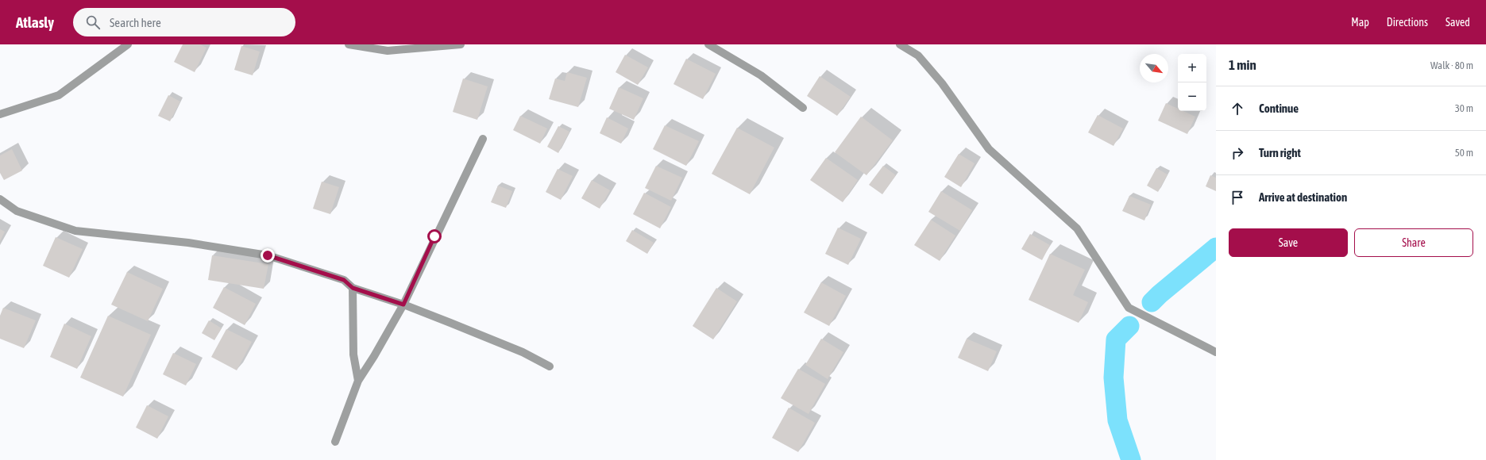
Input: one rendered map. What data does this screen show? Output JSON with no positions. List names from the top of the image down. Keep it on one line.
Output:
{"north":"bottom right","page":{"header":"Atlasly","search":"Search here","nav":["Map","Directions","Saved"],"heading":["1 min","Walk · 80 m"],"map_buttons":["+","−"],"list":[["Continue","30 m"],["Turn right","50 m"],"Arrive at destination"],"buttons":["Save","Share"]}}
